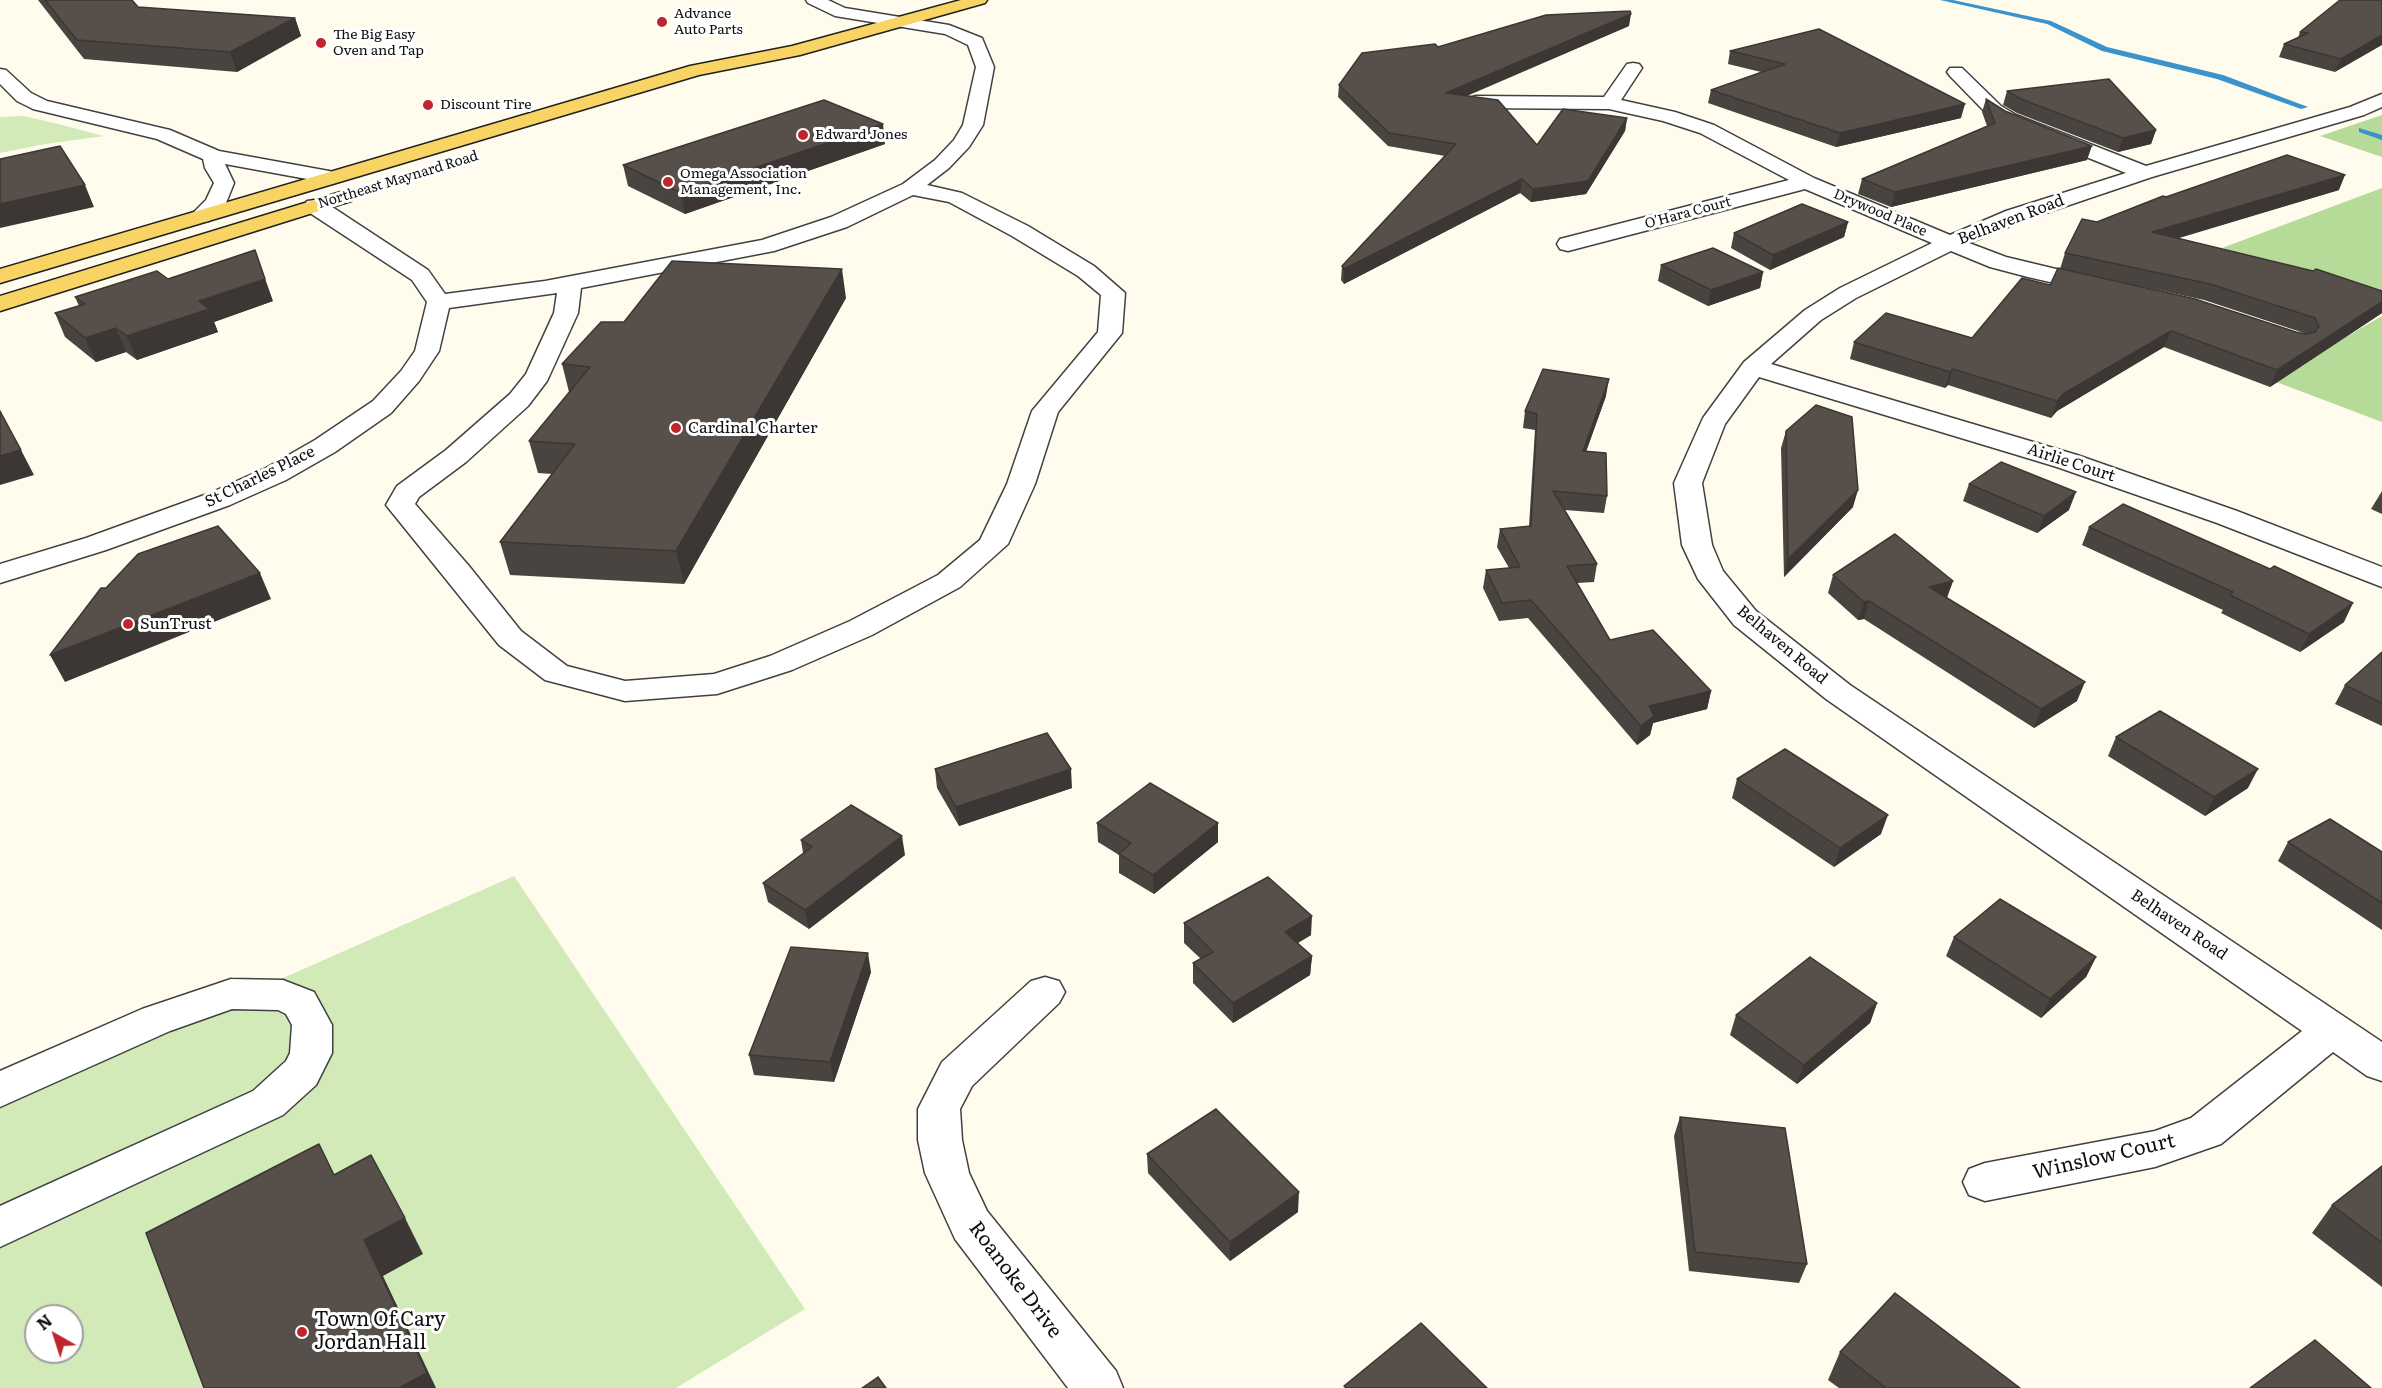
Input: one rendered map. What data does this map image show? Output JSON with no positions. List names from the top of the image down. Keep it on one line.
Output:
{"streets":{"main road":["Northeast Maynard Road"],"street":["O'Hara Court","Drywood Place","Belhaven Road","Airlie Court","St Charles Place","Winslow Court","Roanoke Drive"]},"crossings":[["O'Hara Court","Drywood Place"],["Drywood Place","Belhaven Road"],["Belhaven Road","Airlie Court"],["Belhaven Road","Winslow Court"]],"places":["Advance Auto Parts","The Big Easy Oven and Tap","Discount Tire","Edward Jones","Omega Association Management, Inc.","Cardinal Charter","SunTrust","Town Of Cary Jordan Hall"],"north":"top left"}
